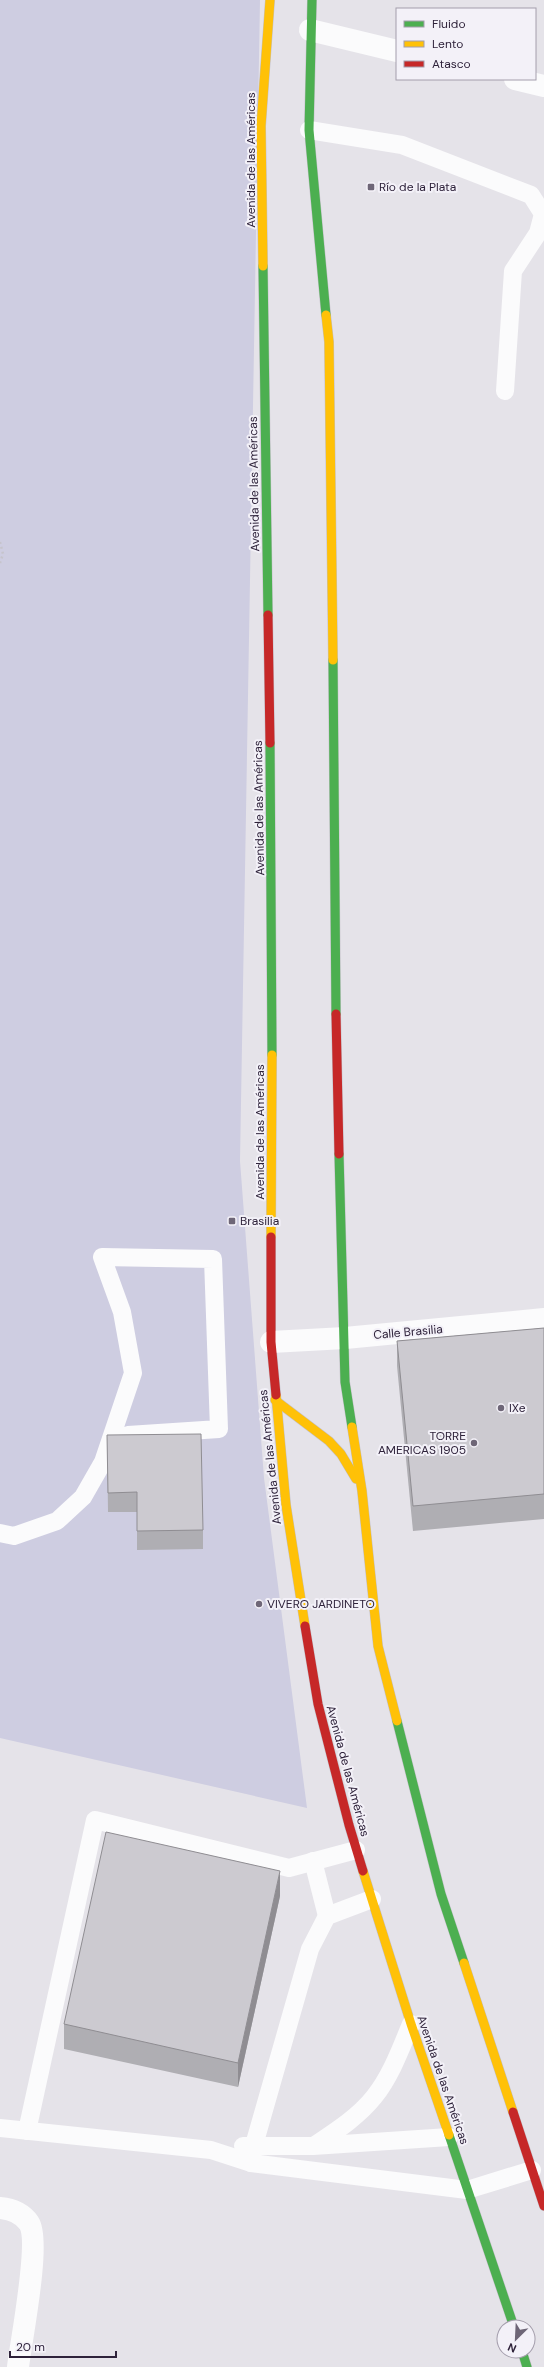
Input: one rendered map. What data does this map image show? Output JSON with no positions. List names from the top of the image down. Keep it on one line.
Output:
{"streets":{"main road":["Avenida de las Américas"],"street":["Calle Brasilia"]},"crossings":[["Avenida de las Américas","Calle Brasilia"]],"places":{"transit":["Río de la Plata","Brasilia"],"other":["IXe","TORRE AMERICAS 1905","VIVERO JARDINETO"]},"legend":["Fluido","Lento","Atasco"],"scale_bar":"20 m","north":"bottom left"}
